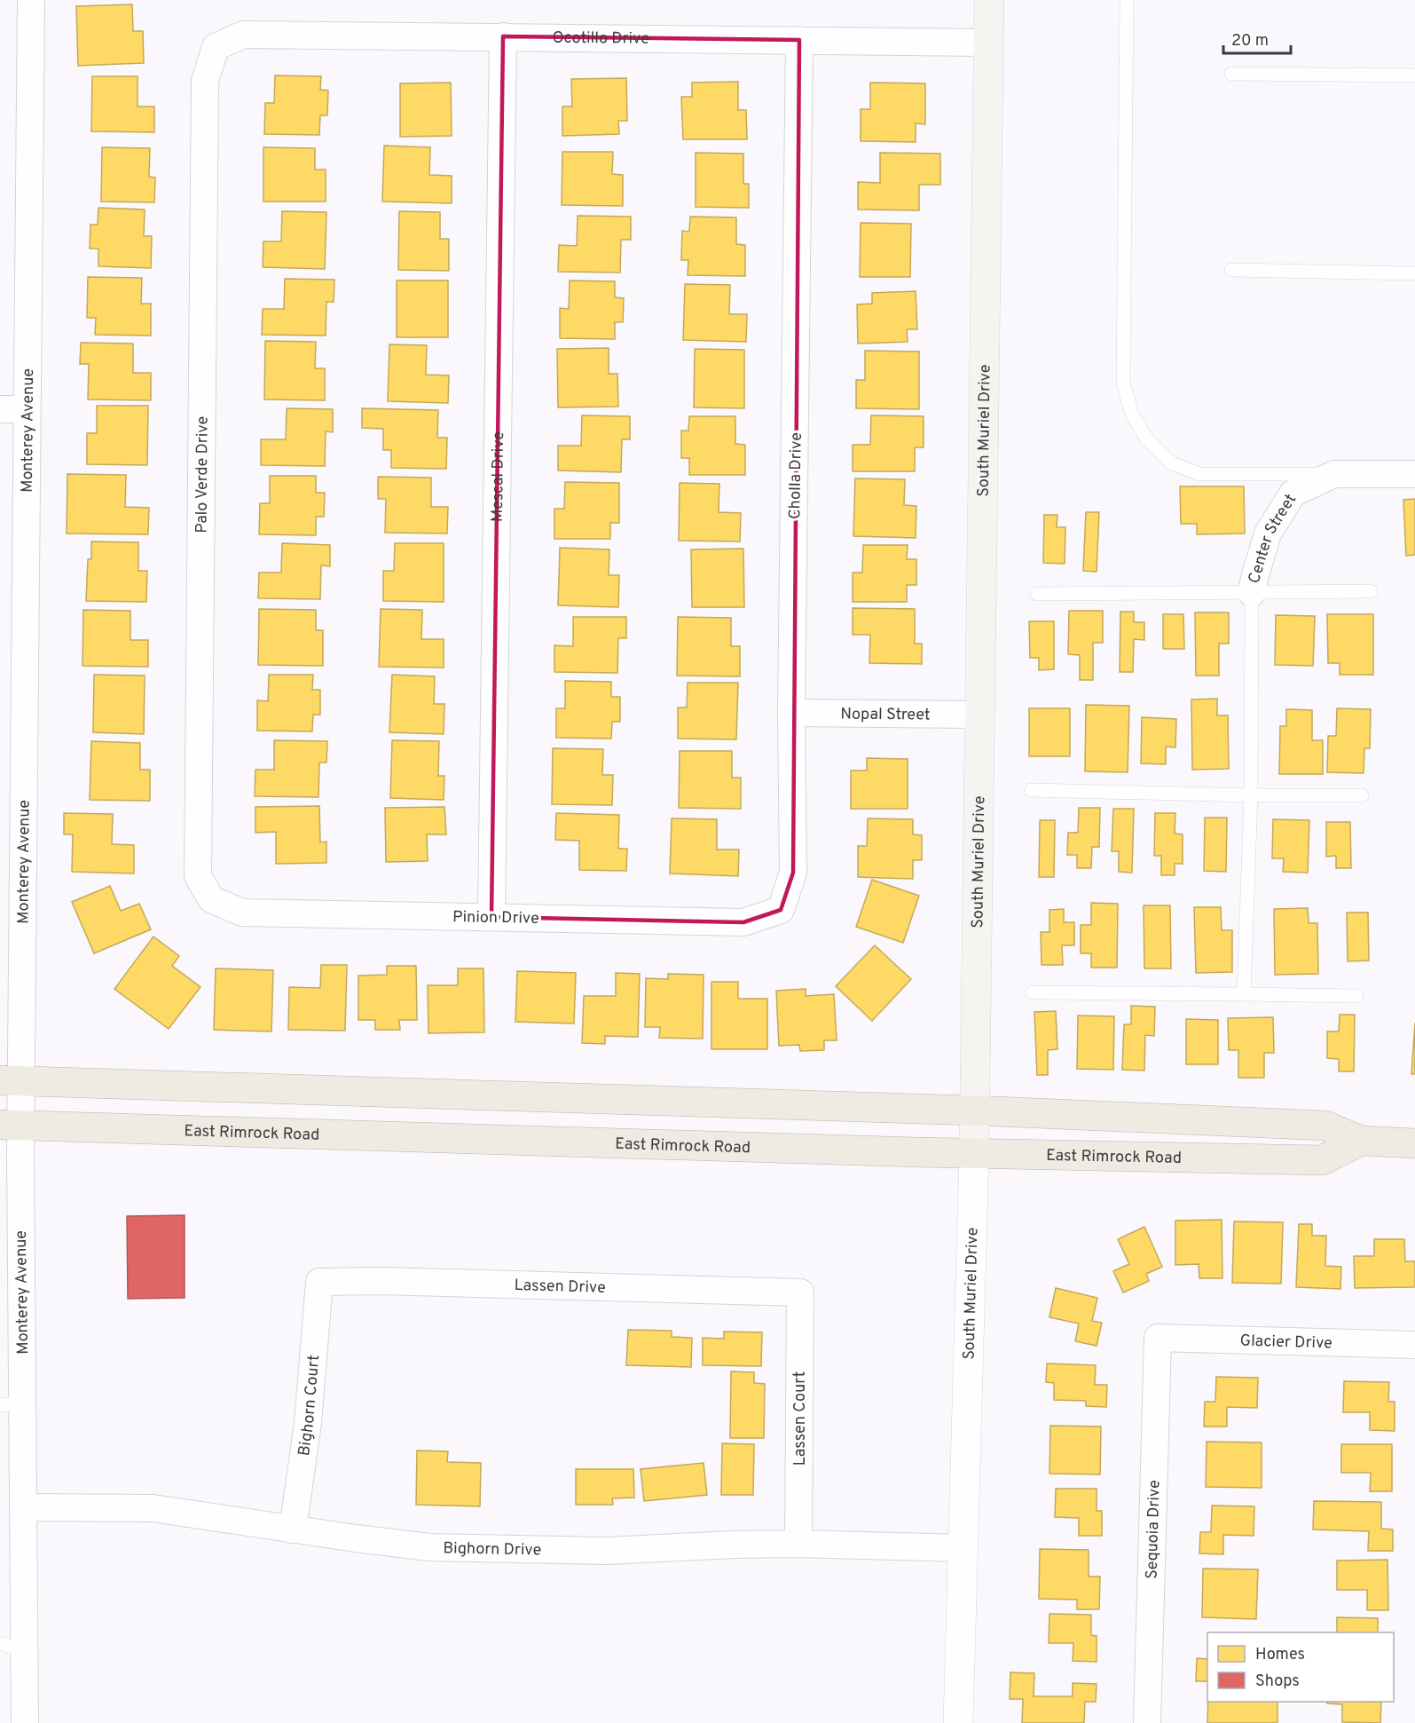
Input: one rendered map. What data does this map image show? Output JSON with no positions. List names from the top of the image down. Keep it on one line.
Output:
{"streets":{"main road":["South Muriel Drive","East Rimrock Road"],"street":["Ocotillo Drive","Monterey Avenue","Palo Verde Drive","Cholla Drive","Mescal Drive","Center Street","Nopal Street","Pinion Drive","Lassen Drive","Glacier Drive","Bighorn Court","Lassen Court","Sequoia Drive","Bighorn Drive"]},"crossings":[["Ocotillo Drive","South Muriel Drive"],["Ocotillo Drive","Palo Verde Drive"],["Ocotillo Drive","Cholla Drive"],["Ocotillo Drive","Mescal Drive"],["Monterey Avenue","East Rimrock Road"],["Monterey Avenue","Bighorn Drive"],["South Muriel Drive","Nopal Street"],["South Muriel Drive","East Rimrock Road"],["South Muriel Drive","Bighorn Drive"],["Palo Verde Drive","Pinion Drive"],["Cholla Drive","Nopal Street"],["Cholla Drive","Pinion Drive"],["Mescal Drive","Pinion Drive"],["Lassen Drive","Bighorn Court"],["Lassen Drive","Lassen Court"],["Glacier Drive","Sequoia Drive"],["Bighorn Court","Bighorn Drive"],["Lassen Court","Bighorn Drive"]],"legend":["Homes","Shops"],"scale_bar":"20 m"}
